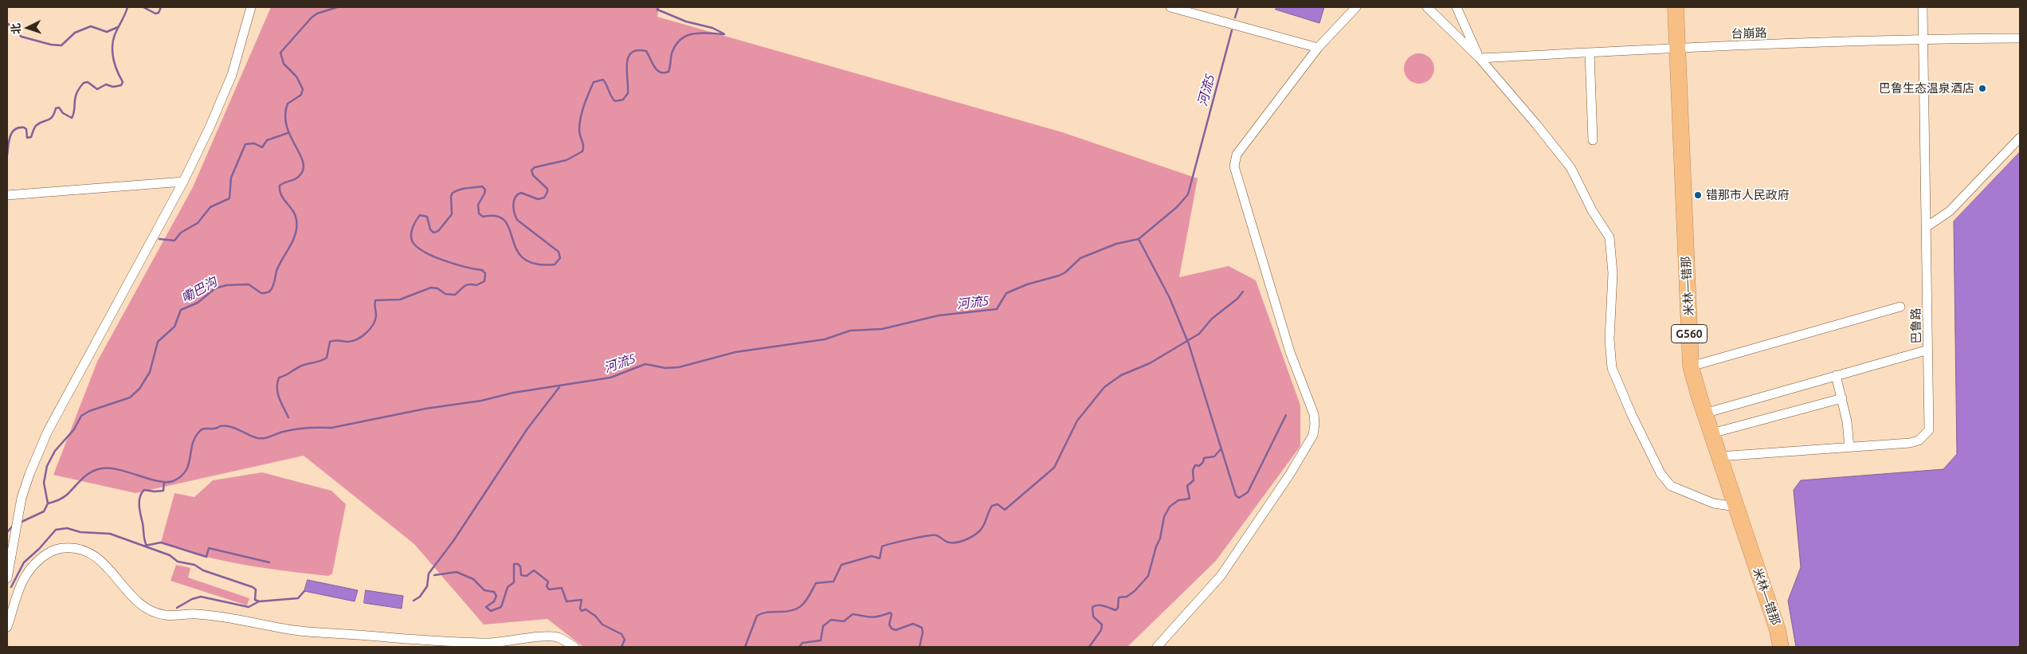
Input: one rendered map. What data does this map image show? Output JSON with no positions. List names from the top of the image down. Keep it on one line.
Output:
{"streets":{"highway":["米林—错那","G560"],"street":["台崩路","巴鲁路"]},"crossings":[["台崩路","米林—错那"],["台崩路","巴鲁路"],["米林—错那","巴鲁路"]],"water":["河流5","嘞巴沟"],"places":["巴鲁生态温泉酒店","错那市人民政府"],"north":"left"}
